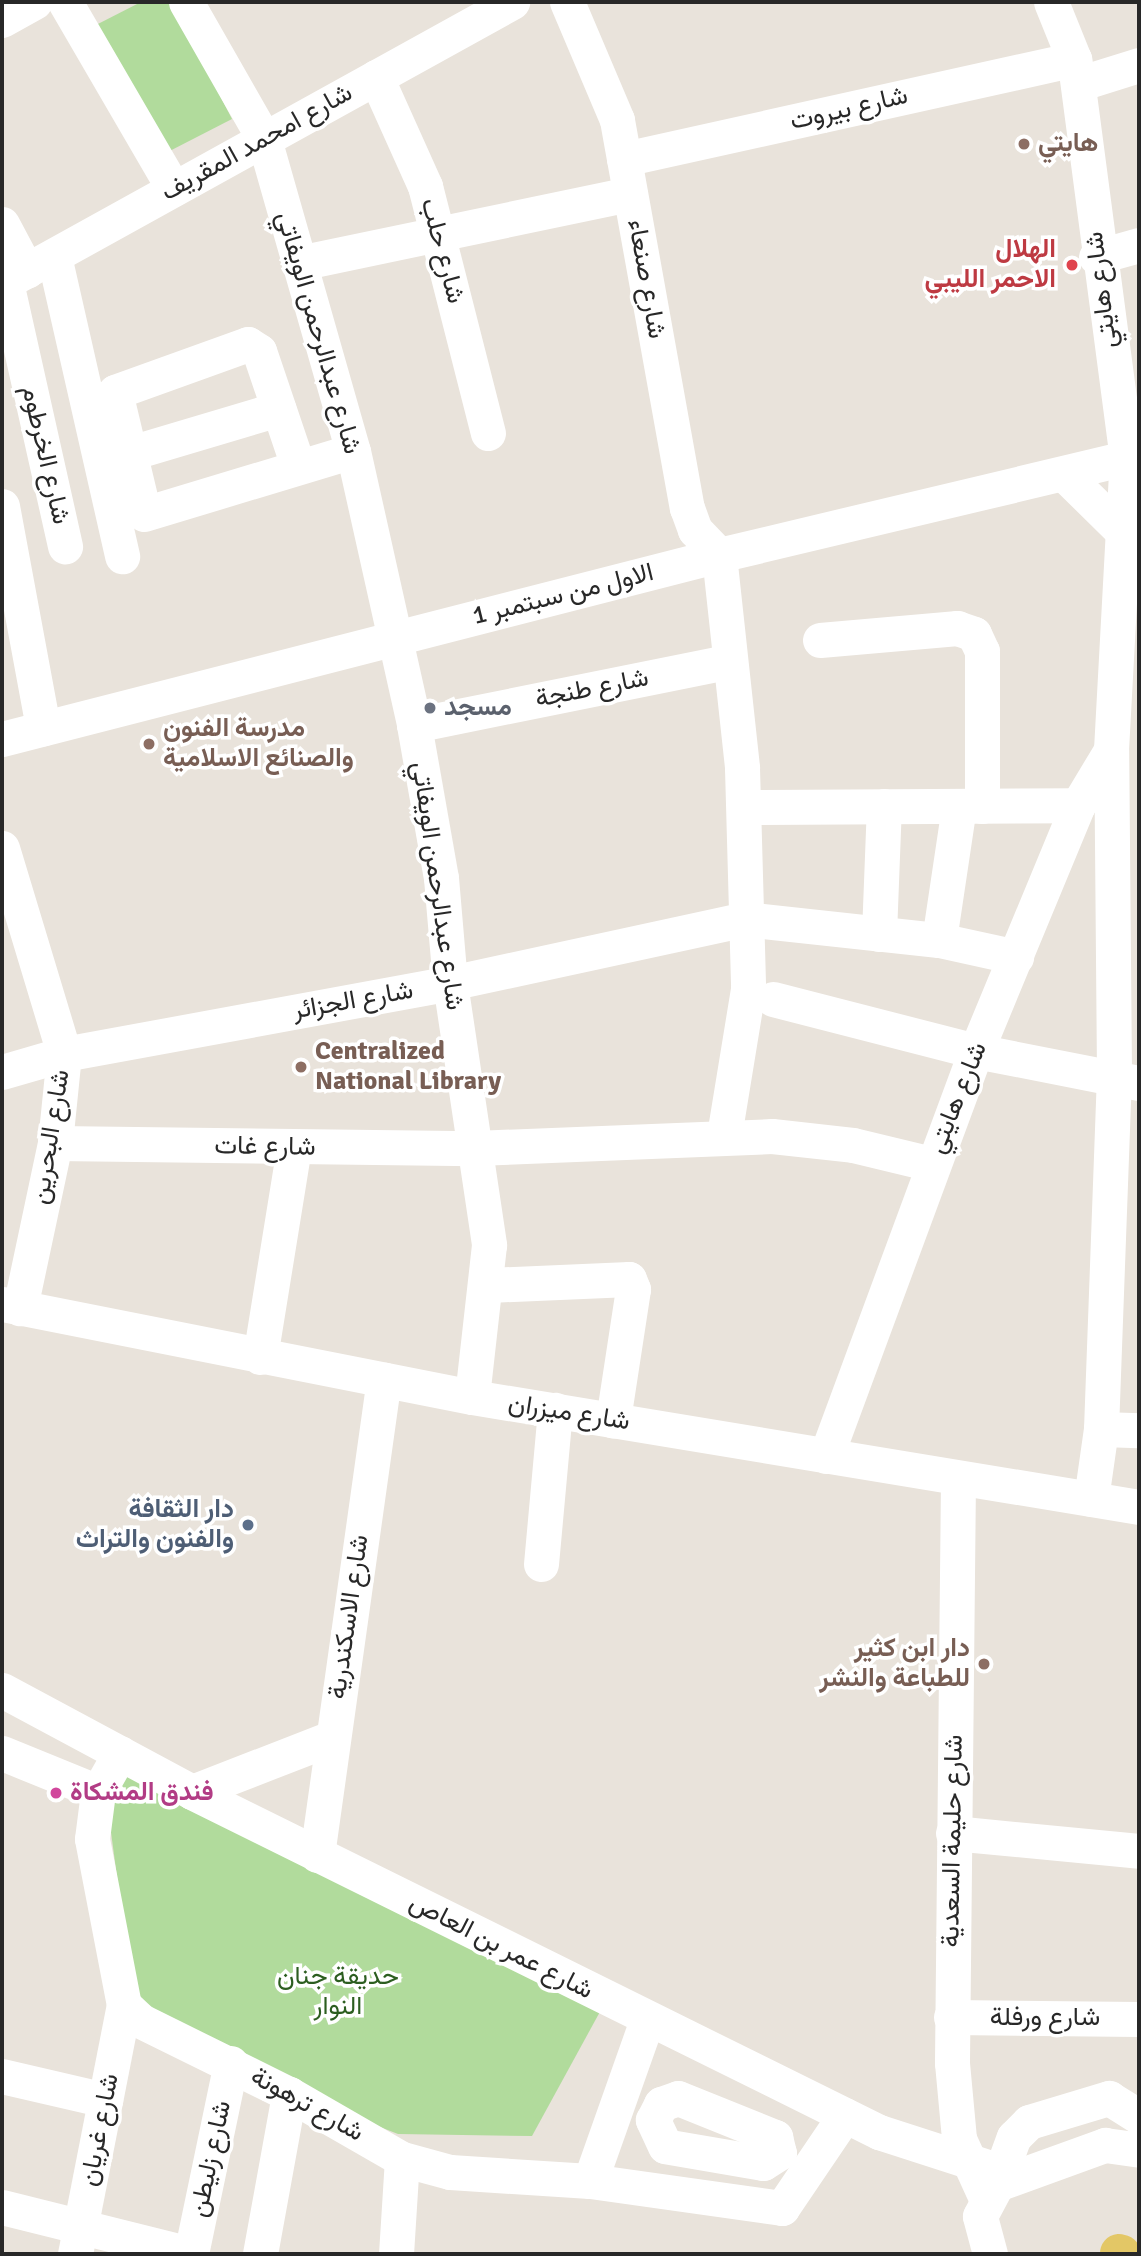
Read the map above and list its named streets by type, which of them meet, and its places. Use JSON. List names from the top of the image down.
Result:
{
  "streets": {
    "street": [
      "شارع بيروت",
      "شارع امحمد المقريف",
      "شارع حلب",
      "شارع صنعاء",
      "شارع هايتي",
      "شارع عبدالرحمن الويفاتي",
      "شارع الخرطوم",
      "الاول من سبتمبر 1",
      "شارع طنجة",
      "شارع الجزائر",
      "شارع البحرين",
      "شارع غات",
      "شارع ميزران",
      "شارع الاسكندرية",
      "شارع حليمة السعدية",
      "شارع عمر بن العاص",
      "شارع ورفلة",
      "شارع ترهونة",
      "شارع غريان",
      "شارع زليطن"
    ]
  },
  "crossings": [
    ["شارع بيروت", "شارع صنعاء"],
    ["شارع بيروت", "شارع هايتي"],
    ["شارع امحمد المقريف", "شارع حلب"],
    ["شارع امحمد المقريف", "شارع عبدالرحمن الويفاتي"],
    ["شارع امحمد المقريف", "شارع الخرطوم"],
    ["شارع صنعاء", "الاول من سبتمبر 1"],
    ["شارع هايتي", "الاول من سبتمبر 1"],
    ["شارع هايتي", "شارع الجزائر"],
    ["شارع هايتي", "شارع غات"],
    ["شارع هايتي", "شارع ميزران"],
    ["شارع عبدالرحمن الويفاتي", "الاول من سبتمبر 1"],
    ["شارع عبدالرحمن الويفاتي", "شارع طنجة"],
    ["شارع عبدالرحمن الويفاتي", "شارع الجزائر"],
    ["شارع عبدالرحمن الويفاتي", "شارع غات"],
    ["شارع عبدالرحمن الويفاتي", "شارع ميزران"],
    ["شارع الجزائر", "شارع البحرين"],
    ["شارع البحرين", "شارع غات"],
    ["شارع البحرين", "شارع ميزران"],
    ["شارع ميزران", "شارع الاسكندرية"],
    ["شارع ميزران", "شارع حليمة السعدية"],
    ["شارع الاسكندرية", "شارع عمر بن العاص"],
    ["شارع حليمة السعدية", "شارع عمر بن العاص"],
    ["شارع حليمة السعدية", "شارع ورفلة"],
    ["شارع ترهونة", "شارع غريان"],
    ["شارع ترهونة", "شارع زليطن"]
  ],
  "parks": ["حديقة جنان النوار"],
  "places": [
    "هايتي",
    "الهلال الاحمر الليبي",
    "مسجد",
    "مدرسة الفنون والصنائع الاسلامية",
    "Centralized National Library",
    "دار الثقافة والفنون والتراث",
    "دار ابن كثير للطباعة والنشر",
    "فندق المشكاة"
  ]
}
